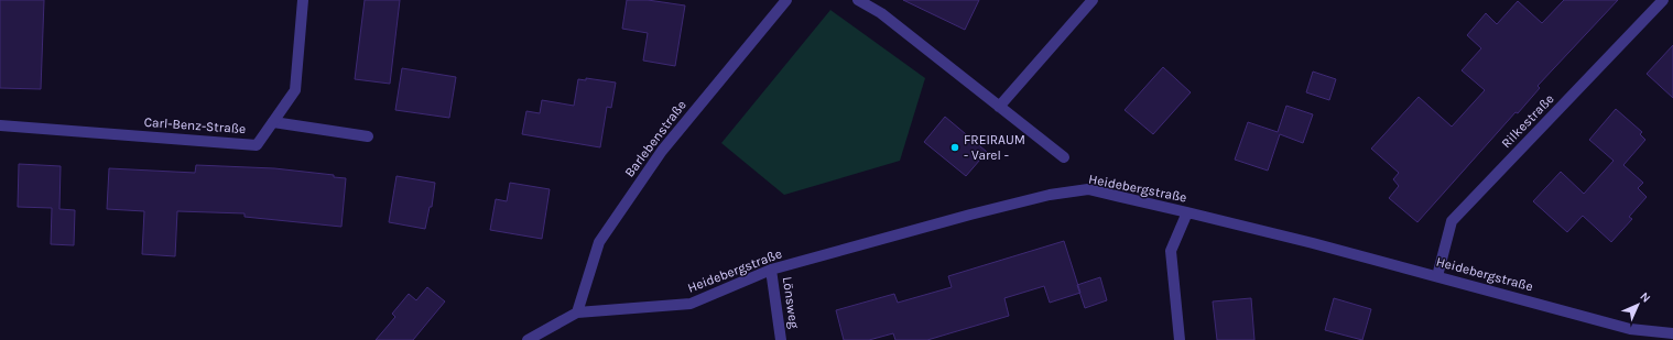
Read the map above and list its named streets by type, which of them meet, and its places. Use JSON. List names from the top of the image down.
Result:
{
  "streets": {
    "street": [
      "Rilkestraße",
      "Carl-Benz-Straße",
      "Barlebenstraße",
      "Heidebergstraße",
      "Lönsweg"
    ]
  },
  "crossings": [
    ["Rilkestraße", "Heidebergstraße"],
    ["Barlebenstraße", "Heidebergstraße"],
    ["Heidebergstraße", "Lönsweg"]
  ],
  "places": ["FREIRAUM - Varel -"],
  "north": "top right"
}
